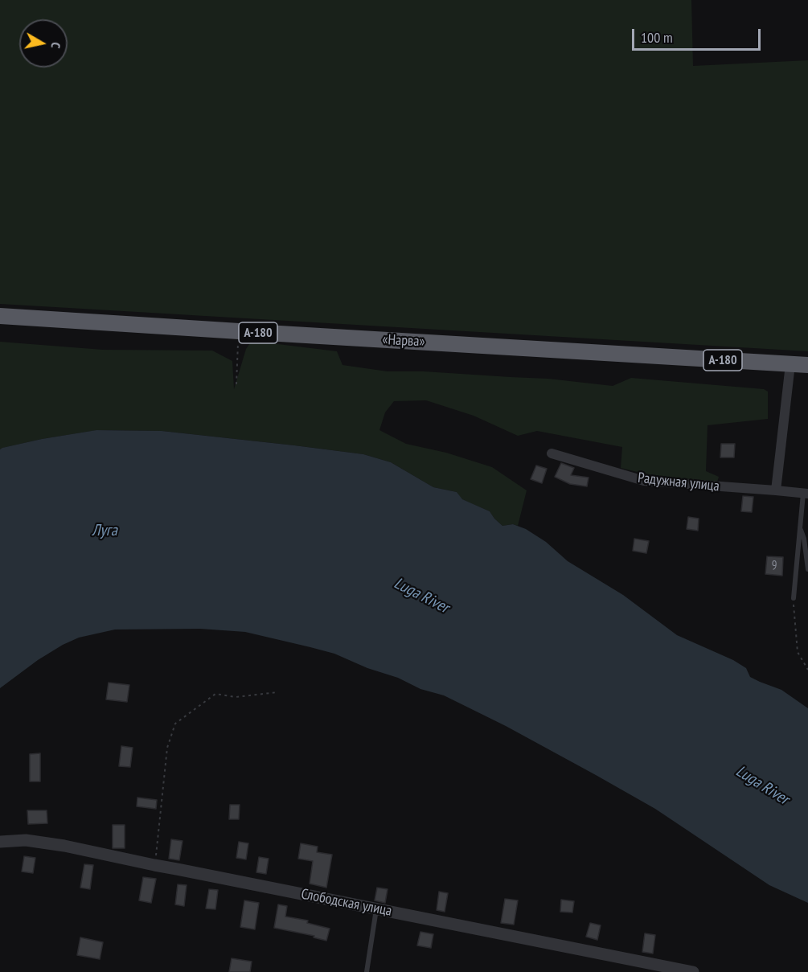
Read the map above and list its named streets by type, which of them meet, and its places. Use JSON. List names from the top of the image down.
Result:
{
  "streets": {
    "highway": ["А-180", "«Нарва»"],
    "street": ["Радужная улица", "Слободская улица"]
  },
  "water": ["Луга", "Luga River"],
  "house_numbers": ["9"],
  "scale_bar": "100 m",
  "north": "right"
}
